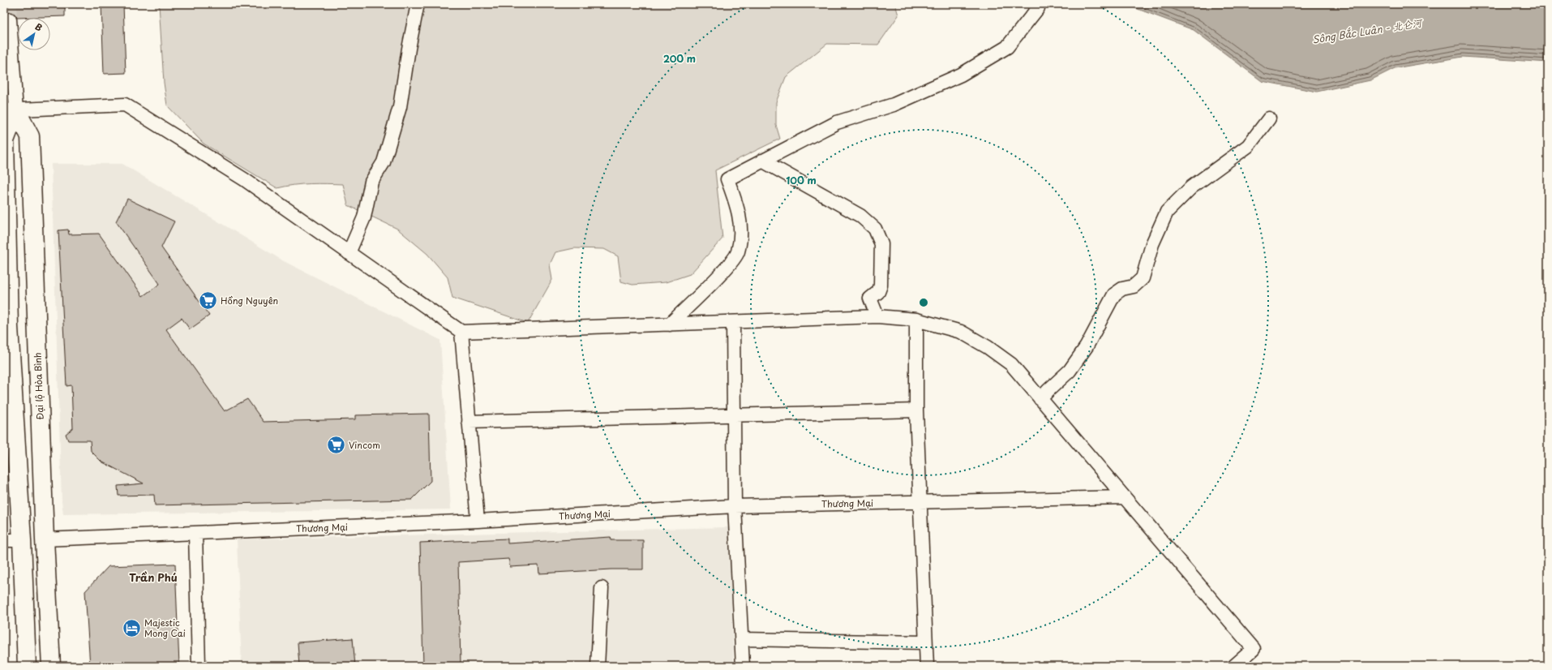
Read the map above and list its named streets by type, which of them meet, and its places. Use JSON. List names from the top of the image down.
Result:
{
  "streets": {
    "highway": ["Đại lộ Hòa Bình"],
    "street": ["Thương Mại"]
  },
  "crossings": [
    ["Đại lộ Hòa Bình", "Thương Mại"]
  ],
  "districts": ["Trần Phú"],
  "water": ["Sông Bắc Luân - 北仑河"],
  "places": {
    "supermarket": ["Hồng Nguyên", "Vincom"],
    "hotel": ["Majestic Mong Cai"]
  },
  "north": "top right",
  "rings": ["200 m", "100 m"]
}
